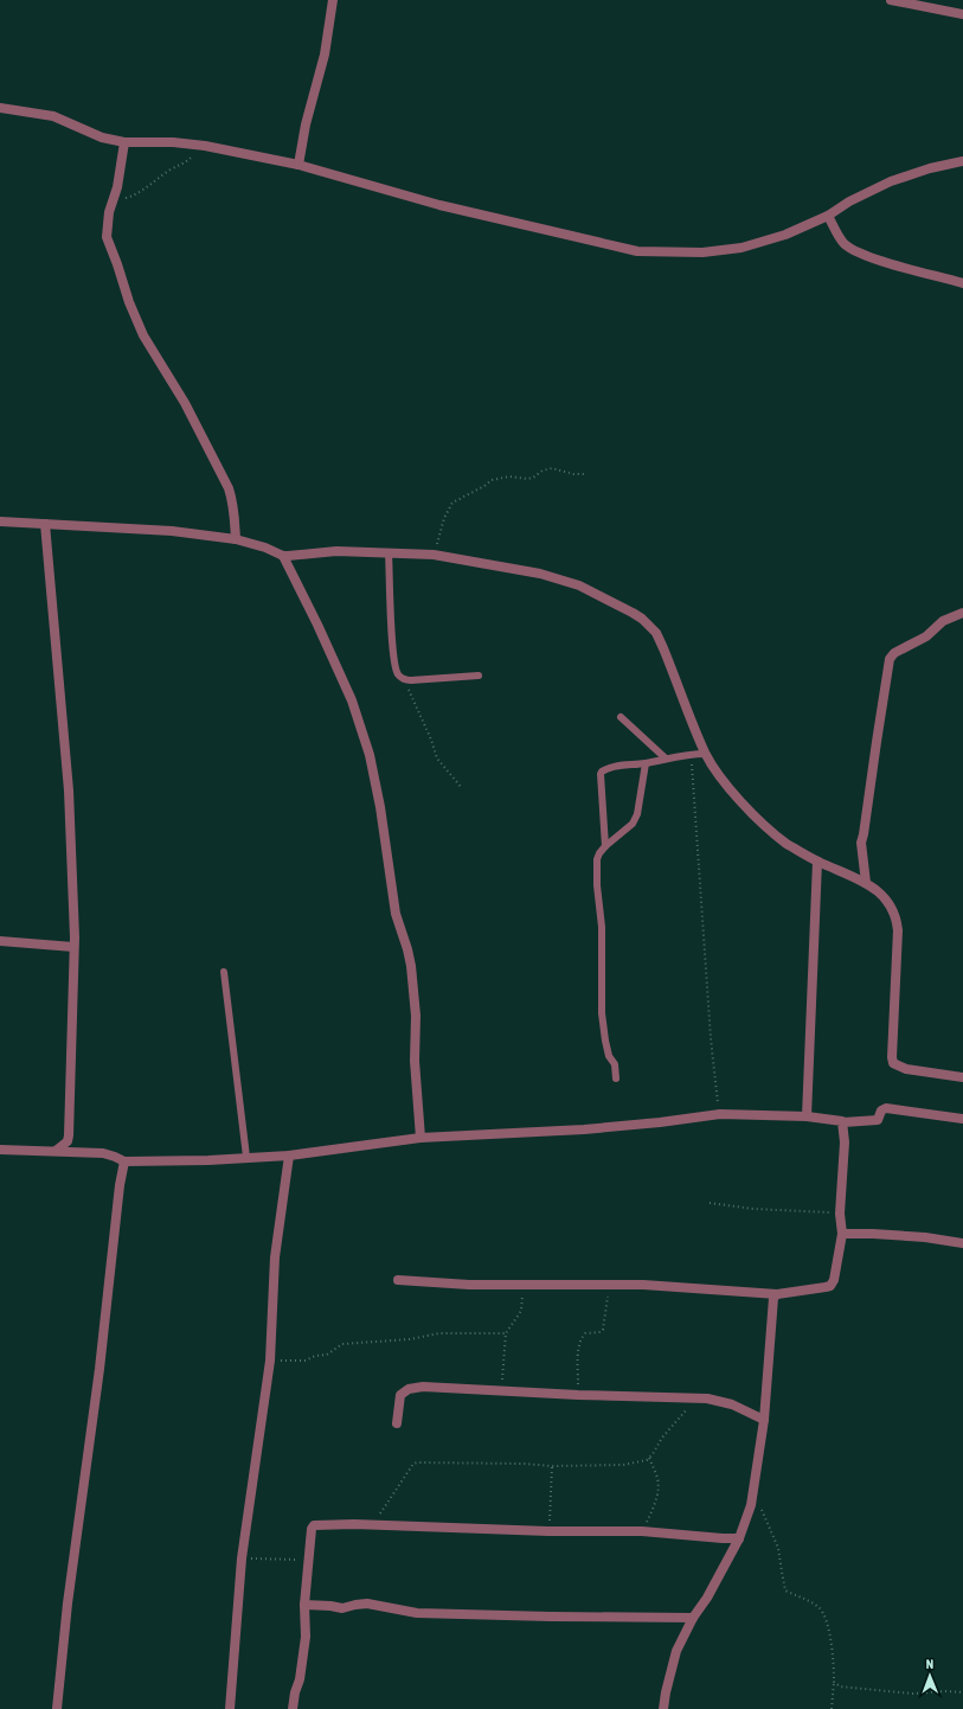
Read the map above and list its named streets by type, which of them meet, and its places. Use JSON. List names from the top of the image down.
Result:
{
  "north": "top"
}
